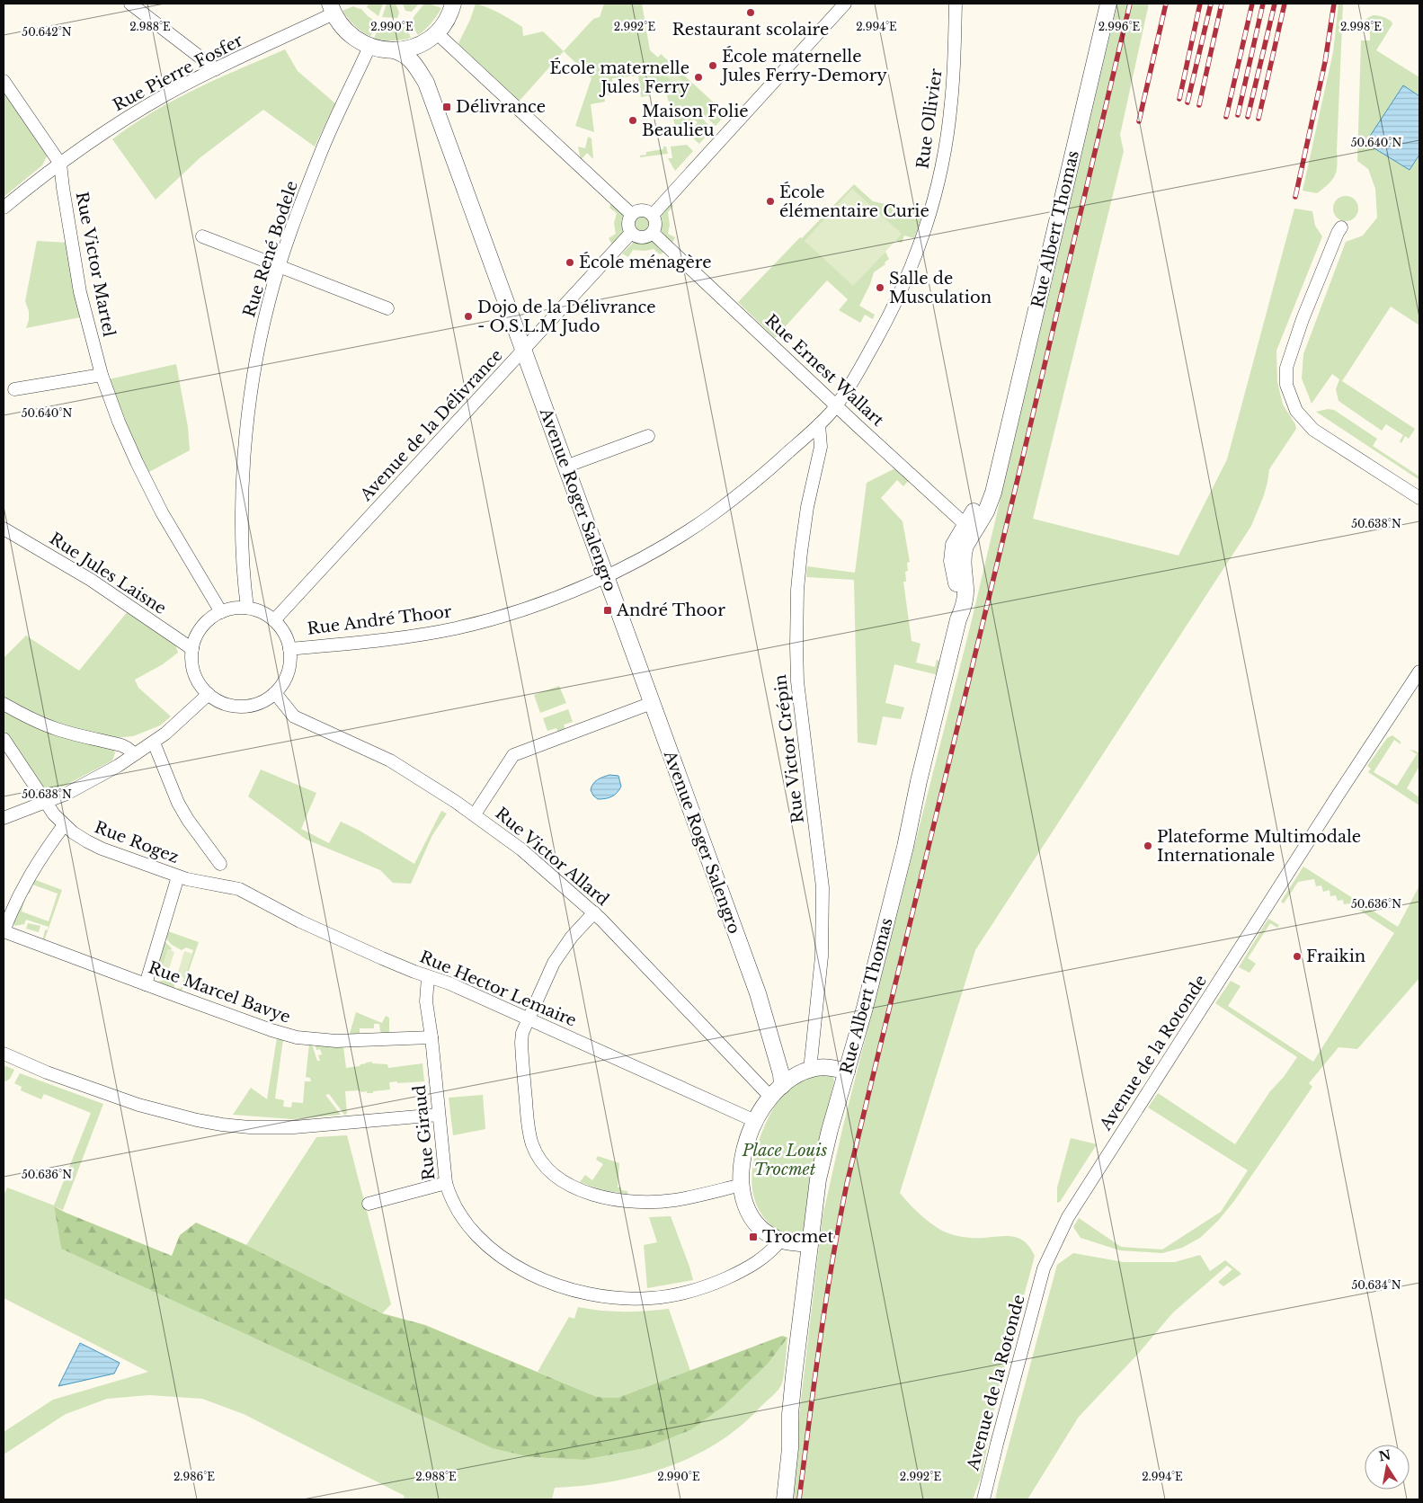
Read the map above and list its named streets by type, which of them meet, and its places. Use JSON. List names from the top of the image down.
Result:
{
  "streets": {
    "street": [
      "Rue Pierre Fosfer",
      "Rue Ollivier",
      "Rue Albert Thomas",
      "Rue René Bodele",
      "Rue Victor Martel",
      "Rue Ernest Wallart",
      "Avenue de la Délivrance",
      "Avenue Roger Salengro",
      "Rue Jules Laisne",
      "Rue André Thoor",
      "Rue Victor Crépin",
      "Rue Rogez",
      "Rue Victor Allard",
      "Rue Hector Lemaire",
      "Rue Marcel Bavye",
      "Avenue de la Rotonde",
      "Rue Giraud"
    ]
  },
  "crossings": [
    ["Rue Pierre Fosfer", "Rue Victor Martel"],
    ["Rue Ollivier", "Rue Ernest Wallart"],
    ["Rue Ollivier", "Rue André Thoor"],
    ["Rue Albert Thomas", "Rue Ernest Wallart"],
    ["Rue René Bodele", "Rue Victor Martel"],
    ["Rue René Bodele", "Avenue de la Délivrance"],
    ["Rue René Bodele", "Rue Jules Laisne"],
    ["Rue René Bodele", "Rue André Thoor"],
    ["Rue René Bodele", "Rue Victor Allard"],
    ["Rue Victor Martel", "Avenue de la Délivrance"],
    ["Rue Victor Martel", "Rue Jules Laisne"],
    ["Rue Victor Martel", "Rue André Thoor"],
    ["Rue Victor Martel", "Rue Victor Allard"],
    ["Rue Ernest Wallart", "Avenue de la Délivrance"],
    ["Rue Ernest Wallart", "Rue André Thoor"],
    ["Avenue de la Délivrance", "Avenue Roger Salengro"],
    ["Avenue de la Délivrance", "Rue Jules Laisne"],
    ["Avenue de la Délivrance", "Rue André Thoor"],
    ["Avenue de la Délivrance", "Rue Victor Allard"],
    ["Avenue Roger Salengro", "Rue André Thoor"],
    ["Avenue Roger Salengro", "Rue Victor Crépin"],
    ["Rue Jules Laisne", "Rue André Thoor"],
    ["Rue Jules Laisne", "Rue Victor Allard"],
    ["Rue André Thoor", "Rue Victor Crépin"],
    ["Rue André Thoor", "Rue Victor Allard"],
    ["Rue Rogez", "Rue Hector Lemaire"],
    ["Rue Hector Lemaire", "Rue Giraud"],
    ["Rue Marcel Bavye", "Rue Giraud"]
  ],
  "parks": ["Place Louis Trocmet"],
  "places": {
    "other": [
      "Restaurant scolaire",
      "École maternelle Jules Ferry-Demory",
      "École maternelle Jules Ferry",
      "Maison Folie Beaulieu",
      "École élémentaire Curie",
      "École ménagère",
      "Salle de Musculation",
      "Dojo de la Délivrance - O.S.L.M Judo",
      "Plateforme Multimodale Internationale",
      "Fraikin"
    ],
    "transit": ["Délivrance", "André Thoor", "Trocmet"]
  },
  "north": "top",
  "coordinates": [
    "2.998°E",
    "2.988°E",
    "2.990°E",
    "2.992°E",
    "2.994°E",
    "2.996°E",
    "50.642°N",
    "50.640°N",
    "50.638°N",
    "50.636°N",
    "50.634°N",
    "2.986°E"
  ]
}
